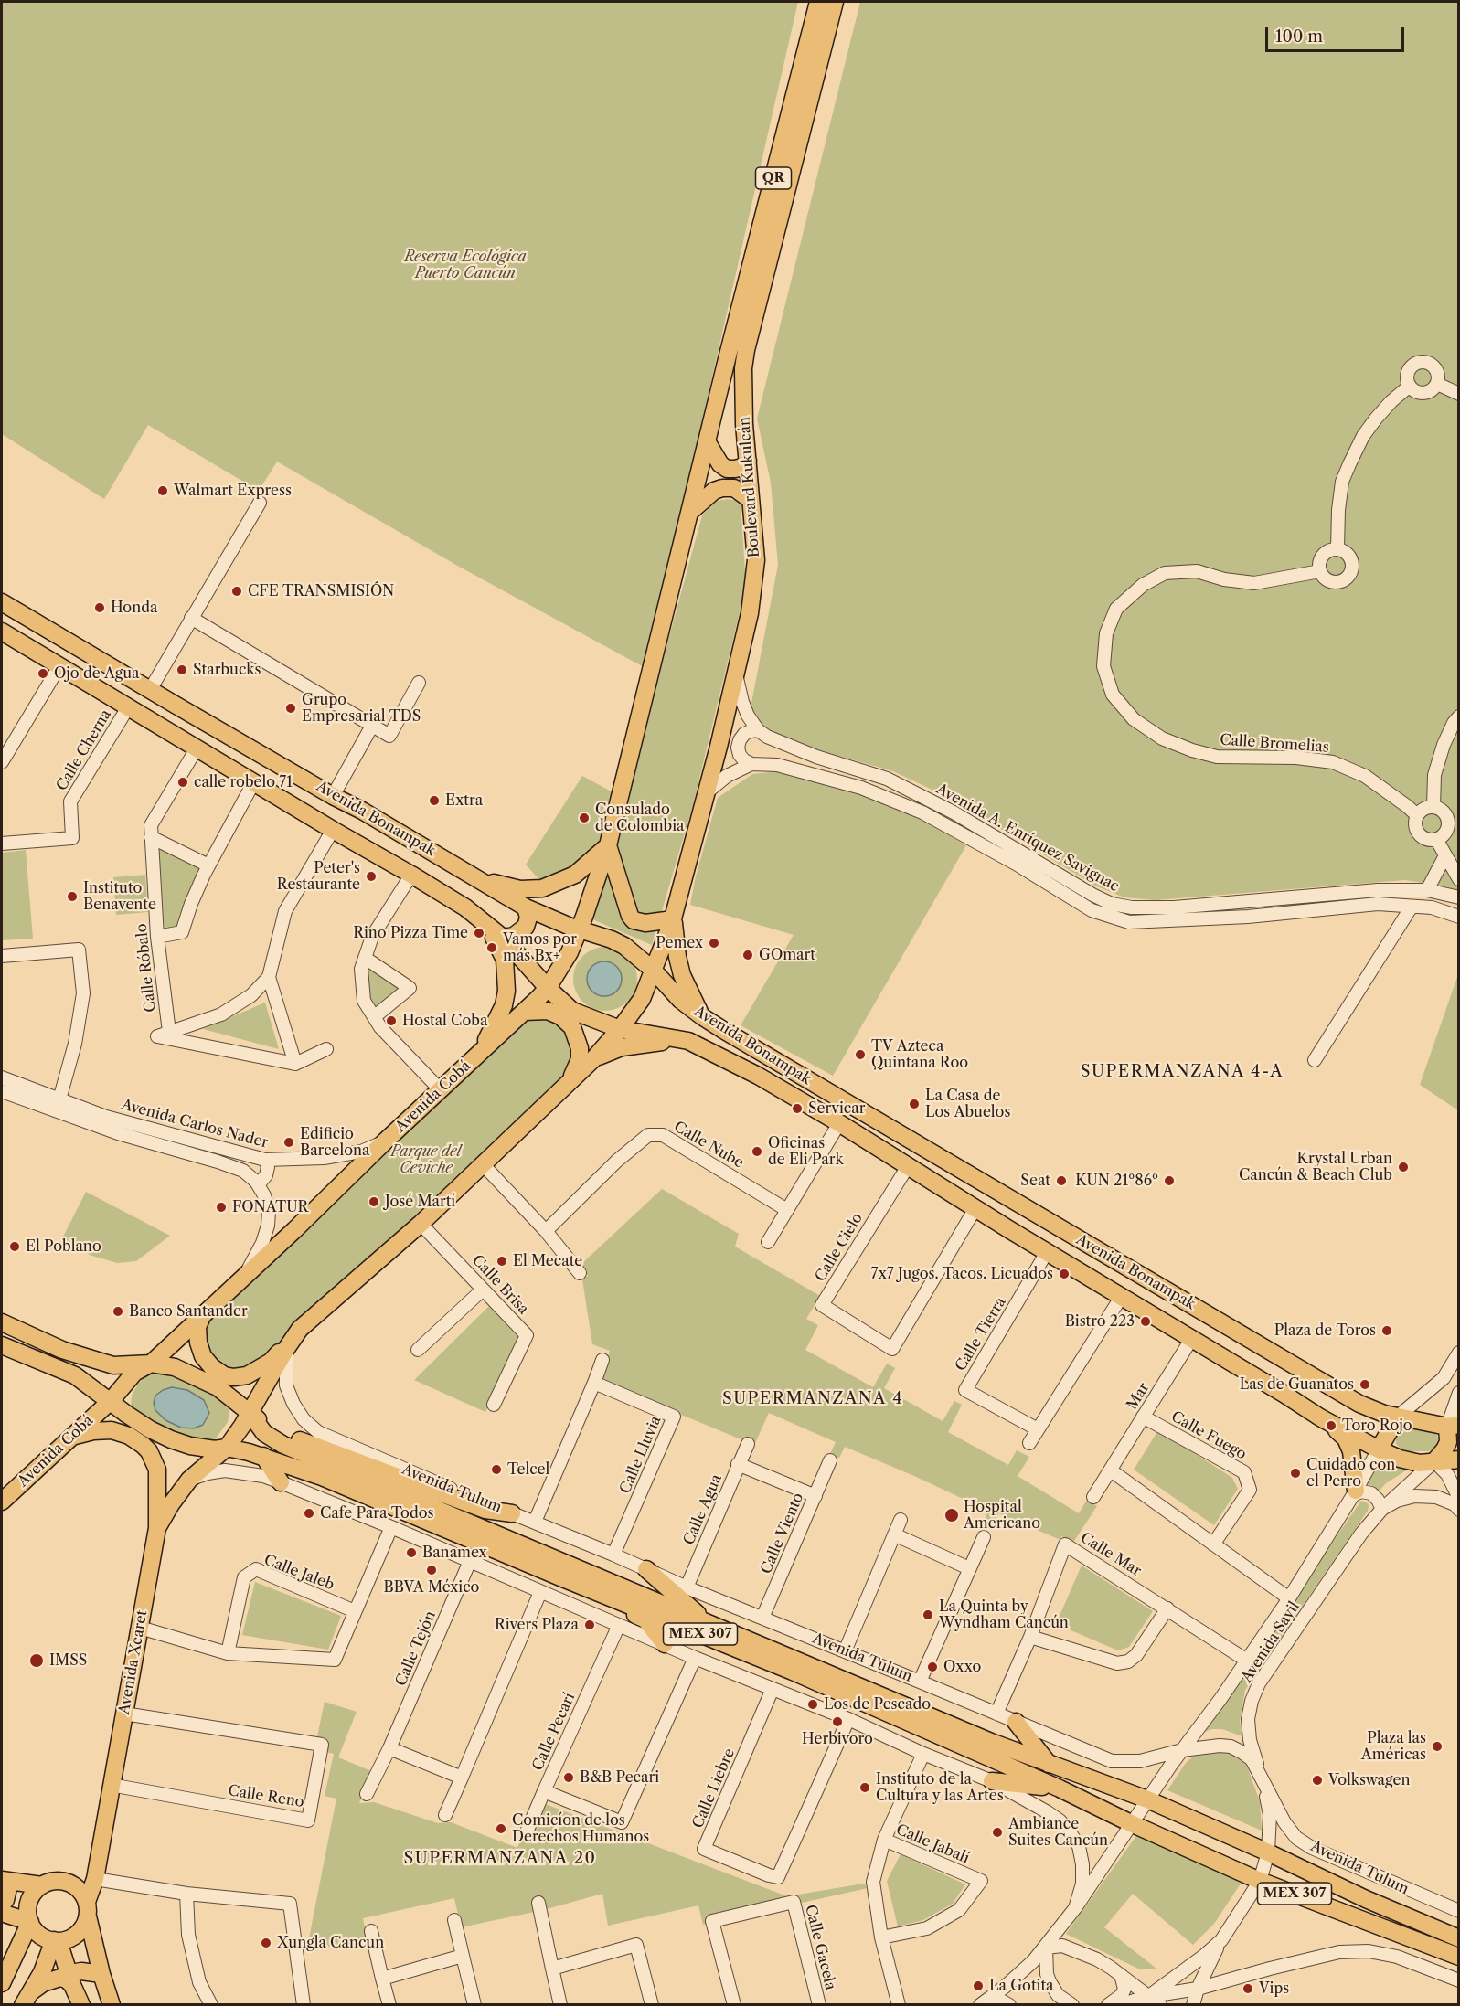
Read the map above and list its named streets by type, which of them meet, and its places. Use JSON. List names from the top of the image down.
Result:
{
  "streets": {
    "main road": [
      "QR",
      "Boulevard Kukulcán",
      "Avenida Bonampak",
      "Avenida Cobá",
      "Avenida Tulum",
      "MEX 307",
      "Avenida Xcaret"
    ],
    "street": [
      "Calle Bromelias",
      "Calle Cherna",
      "Avenida A. Enríquez Savignac",
      "Calle Róbalo",
      "Avenida Carlos Nader",
      "Calle Nube",
      "Calle Cielo",
      "Calle Brisa",
      "Calle Tierra",
      "Mar",
      "Calle Fuego",
      "Calle Lluvia",
      "Calle Agua",
      "Calle Viento",
      "Calle Mar",
      "Calle Jaleb",
      "Avenida Sayil",
      "Calle Tejón",
      "Calle Pecarí",
      "Calle Liebre",
      "Calle Reno",
      "Calle Jabalí",
      "Calle Gacela"
    ]
  },
  "crossings": [
    ["Boulevard Kukulcán", "Avenida Bonampak"],
    ["Boulevard Kukulcán", "Avenida A. Enríquez Savignac"],
    ["Boulevard Kukulcán", "Avenida Cobá"],
    ["Calle Cherna", "Avenida Bonampak"],
    ["Avenida Bonampak", "Calle Róbalo"],
    ["Avenida Bonampak", "Avenida Cobá"],
    ["Avenida Bonampak", "Calle Cielo"],
    ["Avenida Bonampak", "Calle Tierra"],
    ["Avenida Bonampak", "Mar"],
    ["Avenida Bonampak", "Avenida Sayil"],
    ["Avenida Cobá", "Avenida Carlos Nader"],
    ["Avenida Cobá", "Avenida Tulum"],
    ["Mar", "Calle Fuego"],
    ["Calle Lluvia", "Avenida Tulum"],
    ["Avenida Tulum", "Calle Agua"],
    ["Avenida Tulum", "Calle Viento"],
    ["Avenida Tulum", "Calle Mar"],
    ["Avenida Tulum", "Avenida Sayil"],
    ["Avenida Tulum", "Avenida Xcaret"],
    ["Calle Mar", "Avenida Sayil"],
    ["Avenida Xcaret", "Calle Reno"]
  ],
  "districts": ["SUPERMANZANA 4-A", "SUPERMANZANA 4", "SUPERMANZANA 20"],
  "parks": ["Reserva Ecológica Puerto Cancún", "Parque del Ceviche"],
  "places": [
    "Walmart Express",
    "CFE TRANSMISIÓN",
    "Honda",
    "Starbucks",
    "Ojo de Agua",
    "Grupo Empresarial TDS",
    "calle robelo 71",
    "Extra",
    "Consulado de Colombia",
    "Peter's Restaurante",
    "Instituto Benavente",
    "Rino Pizza Time",
    "Pemex",
    "Vamos por más Bx+",
    "GOmart",
    "Hostal Coba",
    "TV Azteca Quintana Roo",
    "La Casa de Los Abuelos",
    "Servicar",
    "Edificio Barcelona",
    "Oficinas de Eli Park",
    "Krystal Urban Cancún & Beach Club",
    "Seat",
    "KUN 21º86º",
    "José Martí",
    "FONATUR",
    "El Poblano",
    "El Mecate",
    "7x7 Jugos. Tacos. Licuados",
    "Banco Santander",
    "Bistro 223",
    "Plaza de Toros",
    "Las de Guanatos",
    "Toro Rojo",
    "Telcel",
    "Cuidado con el Perro",
    "Cafe Para Todos",
    "Hospital Americano",
    "Banamex",
    "BBVA México",
    "La Quinta by Wyndham Cancún",
    "Rivers Plaza",
    "IMSS",
    "Oxxo",
    "Los de Pescado",
    "Herbivoro",
    "Plaza las Américas",
    "B&B Pecari",
    "Volkswagen",
    "Instituto de la Cultura y las Artes",
    "Comicíon de los Derechos Humanos",
    "Ambiance Suites Cancún",
    "Xungla Cancun",
    "La Gotita",
    "Vips"
  ],
  "scale_bar": "100 m"
}
